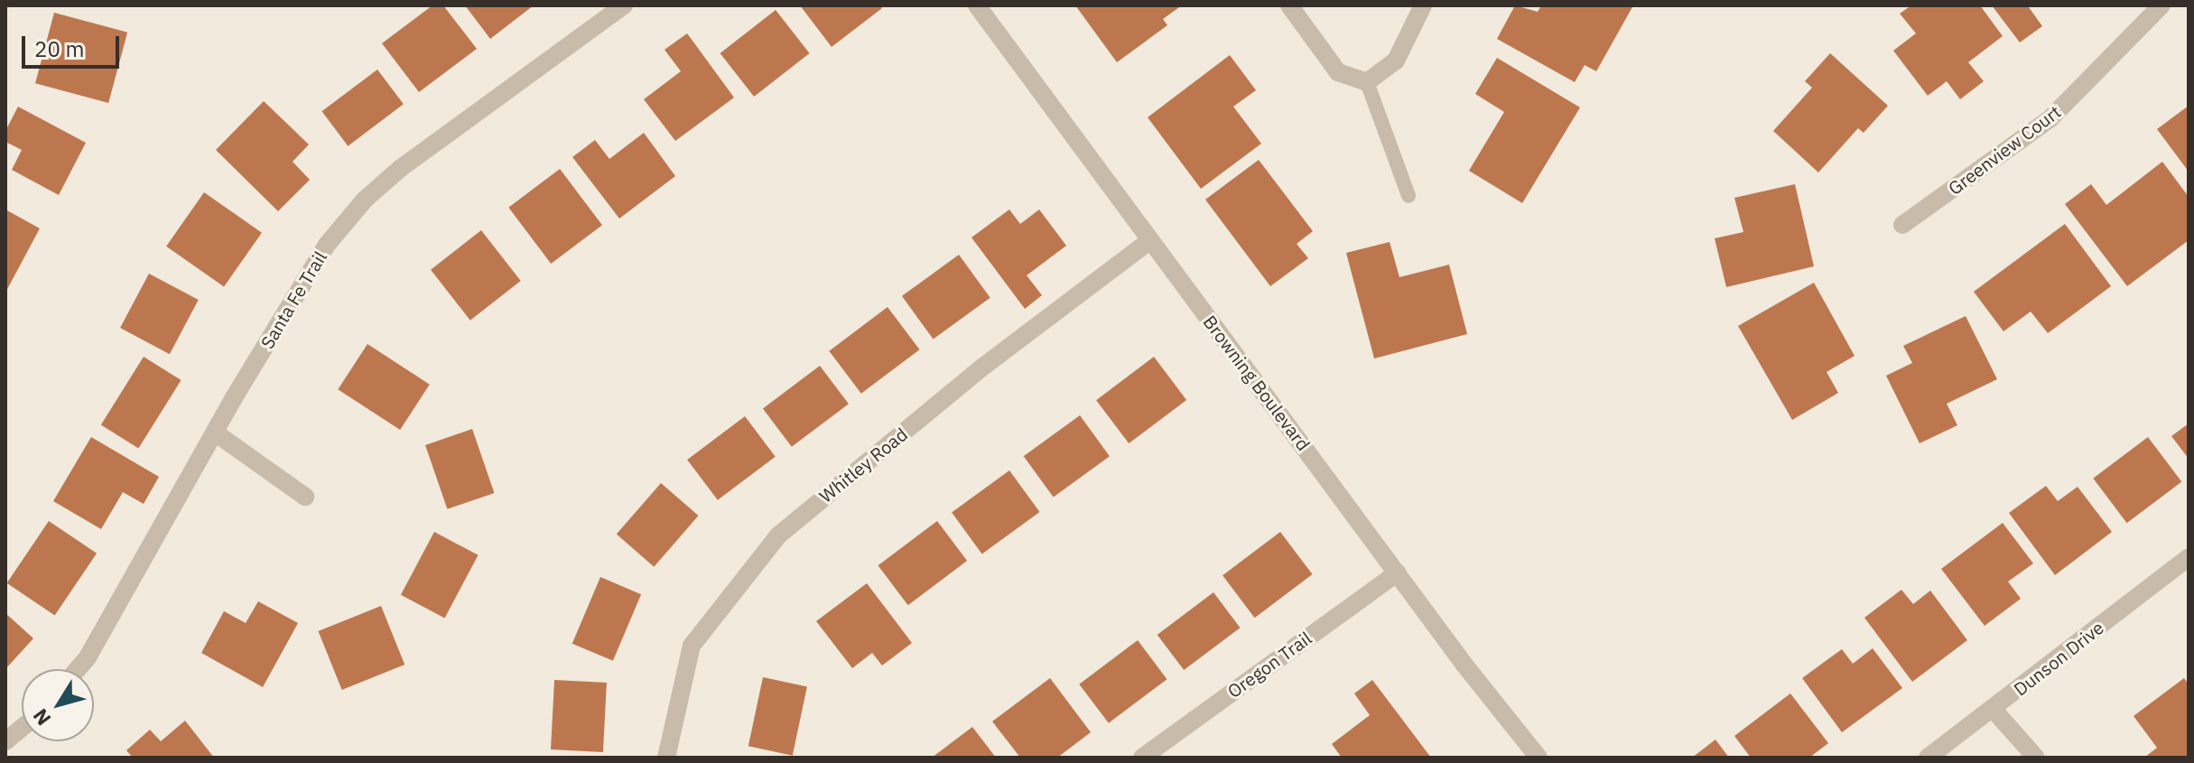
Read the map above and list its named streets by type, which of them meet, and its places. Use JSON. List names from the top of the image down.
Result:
{
  "streets": {
    "street": [
      "Greenview Court",
      "Santa Fe Trail",
      "Browning Boulevard",
      "Whitley Road",
      "Dunson Drive",
      "Oregon Trail"
    ]
  },
  "crossings": [
    ["Browning Boulevard", "Whitley Road"],
    ["Browning Boulevard", "Oregon Trail"]
  ],
  "scale_bar": "20 m",
  "north": "bottom left"
}
